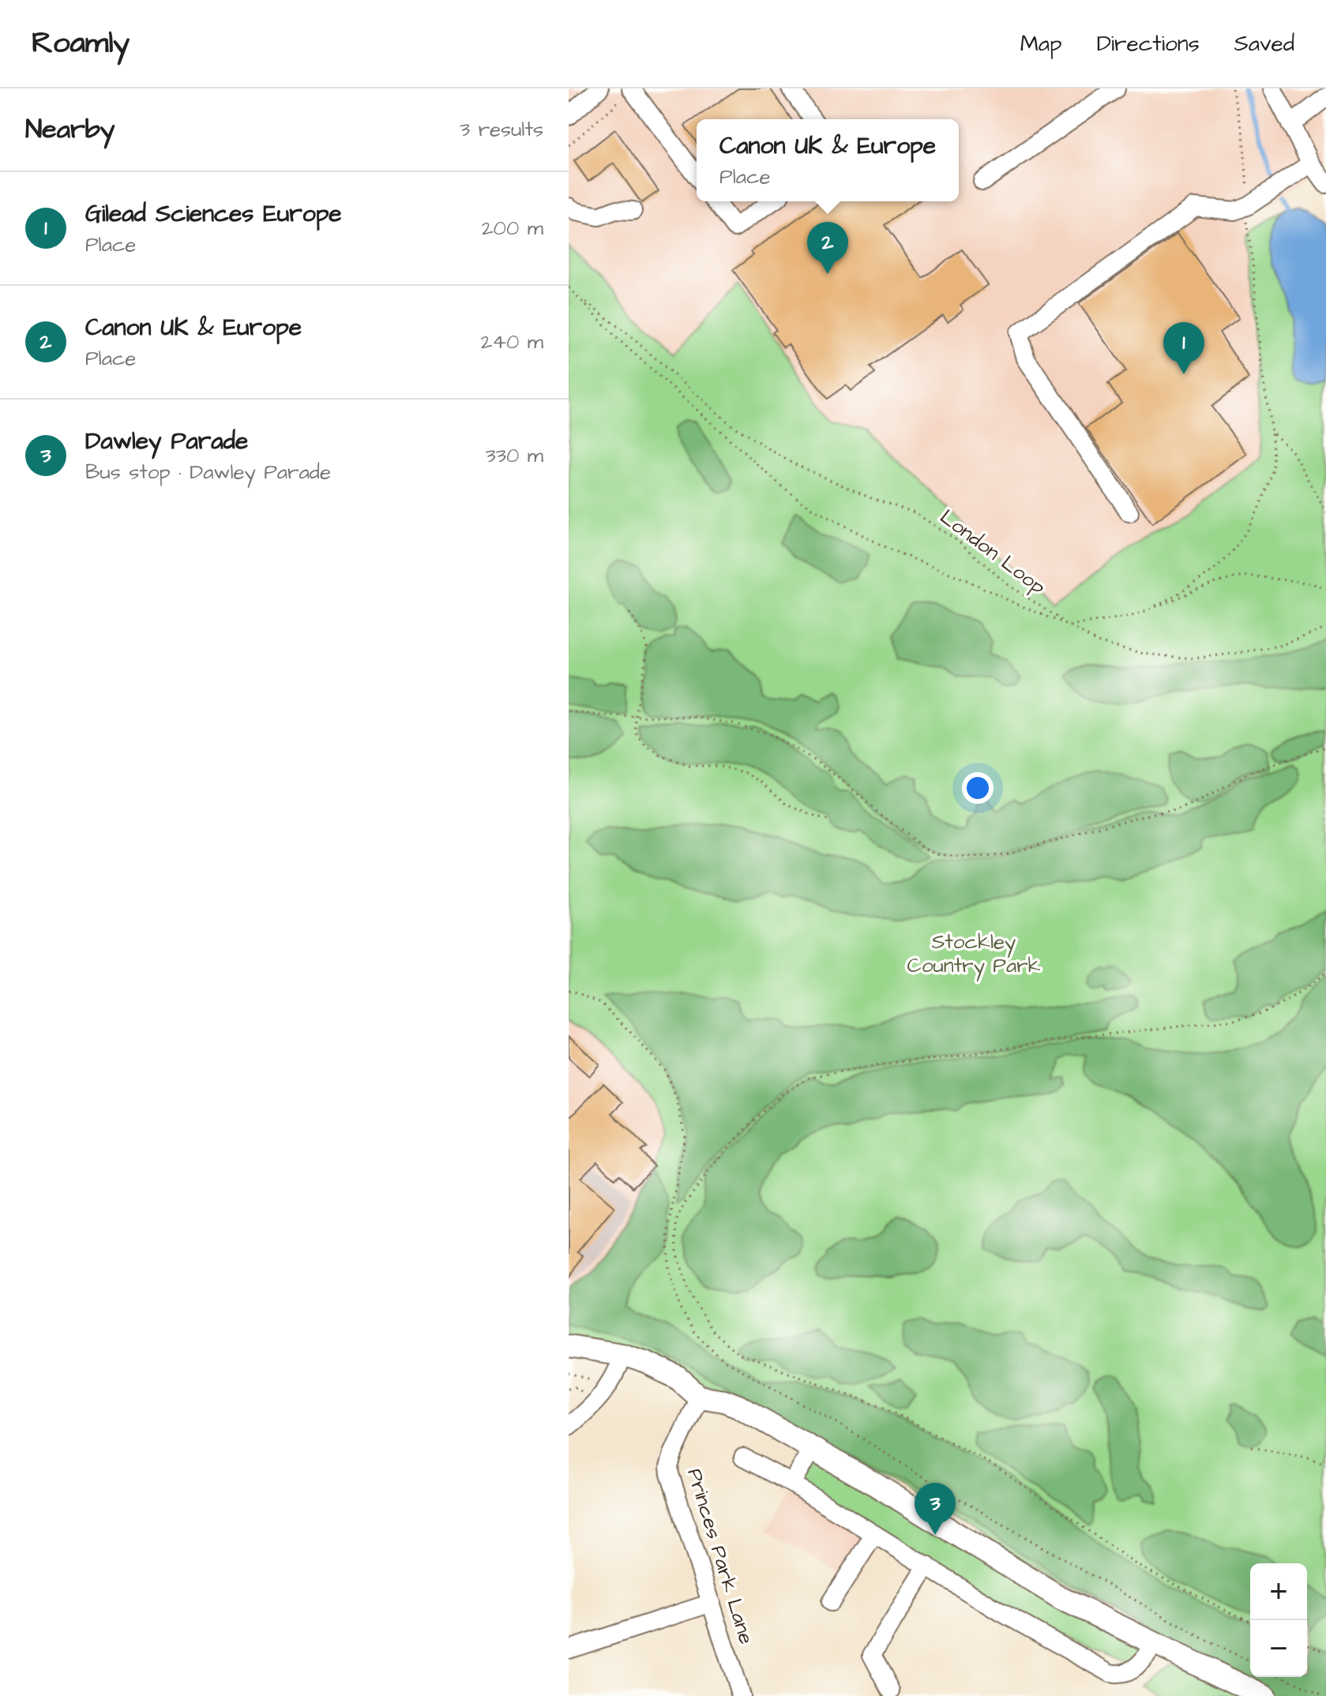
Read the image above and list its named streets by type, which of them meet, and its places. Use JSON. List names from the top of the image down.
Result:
{
  "streets": {
    "street": ["Princes Park Lane"],
    "path": ["London Loop"]
  },
  "parks": ["Stockley Country Park"],
  "page": {
    "header": "Roamly",
    "nav": ["Map", "Directions", "Saved"],
    "heading": ["Nearby", "3 results"],
    "popup": ["Canon UK & Europe", "Place"],
    "list": [
      {
        "mark": "1",
        "name": "Gilead Sciences Europe",
        "note": "Place",
        "value": "200 m"
      },
      {
        "mark": "2",
        "name": "Canon UK & Europe",
        "note": "Place",
        "value": "240 m"
      },
      {
        "mark": "3",
        "name": "Dawley Parade",
        "note": "Bus stop · Dawley Parade",
        "value": "330 m"
      }
    ],
    "pins": ["2", "1", "3"],
    "map_buttons": ["+", "−"]
  }
}
